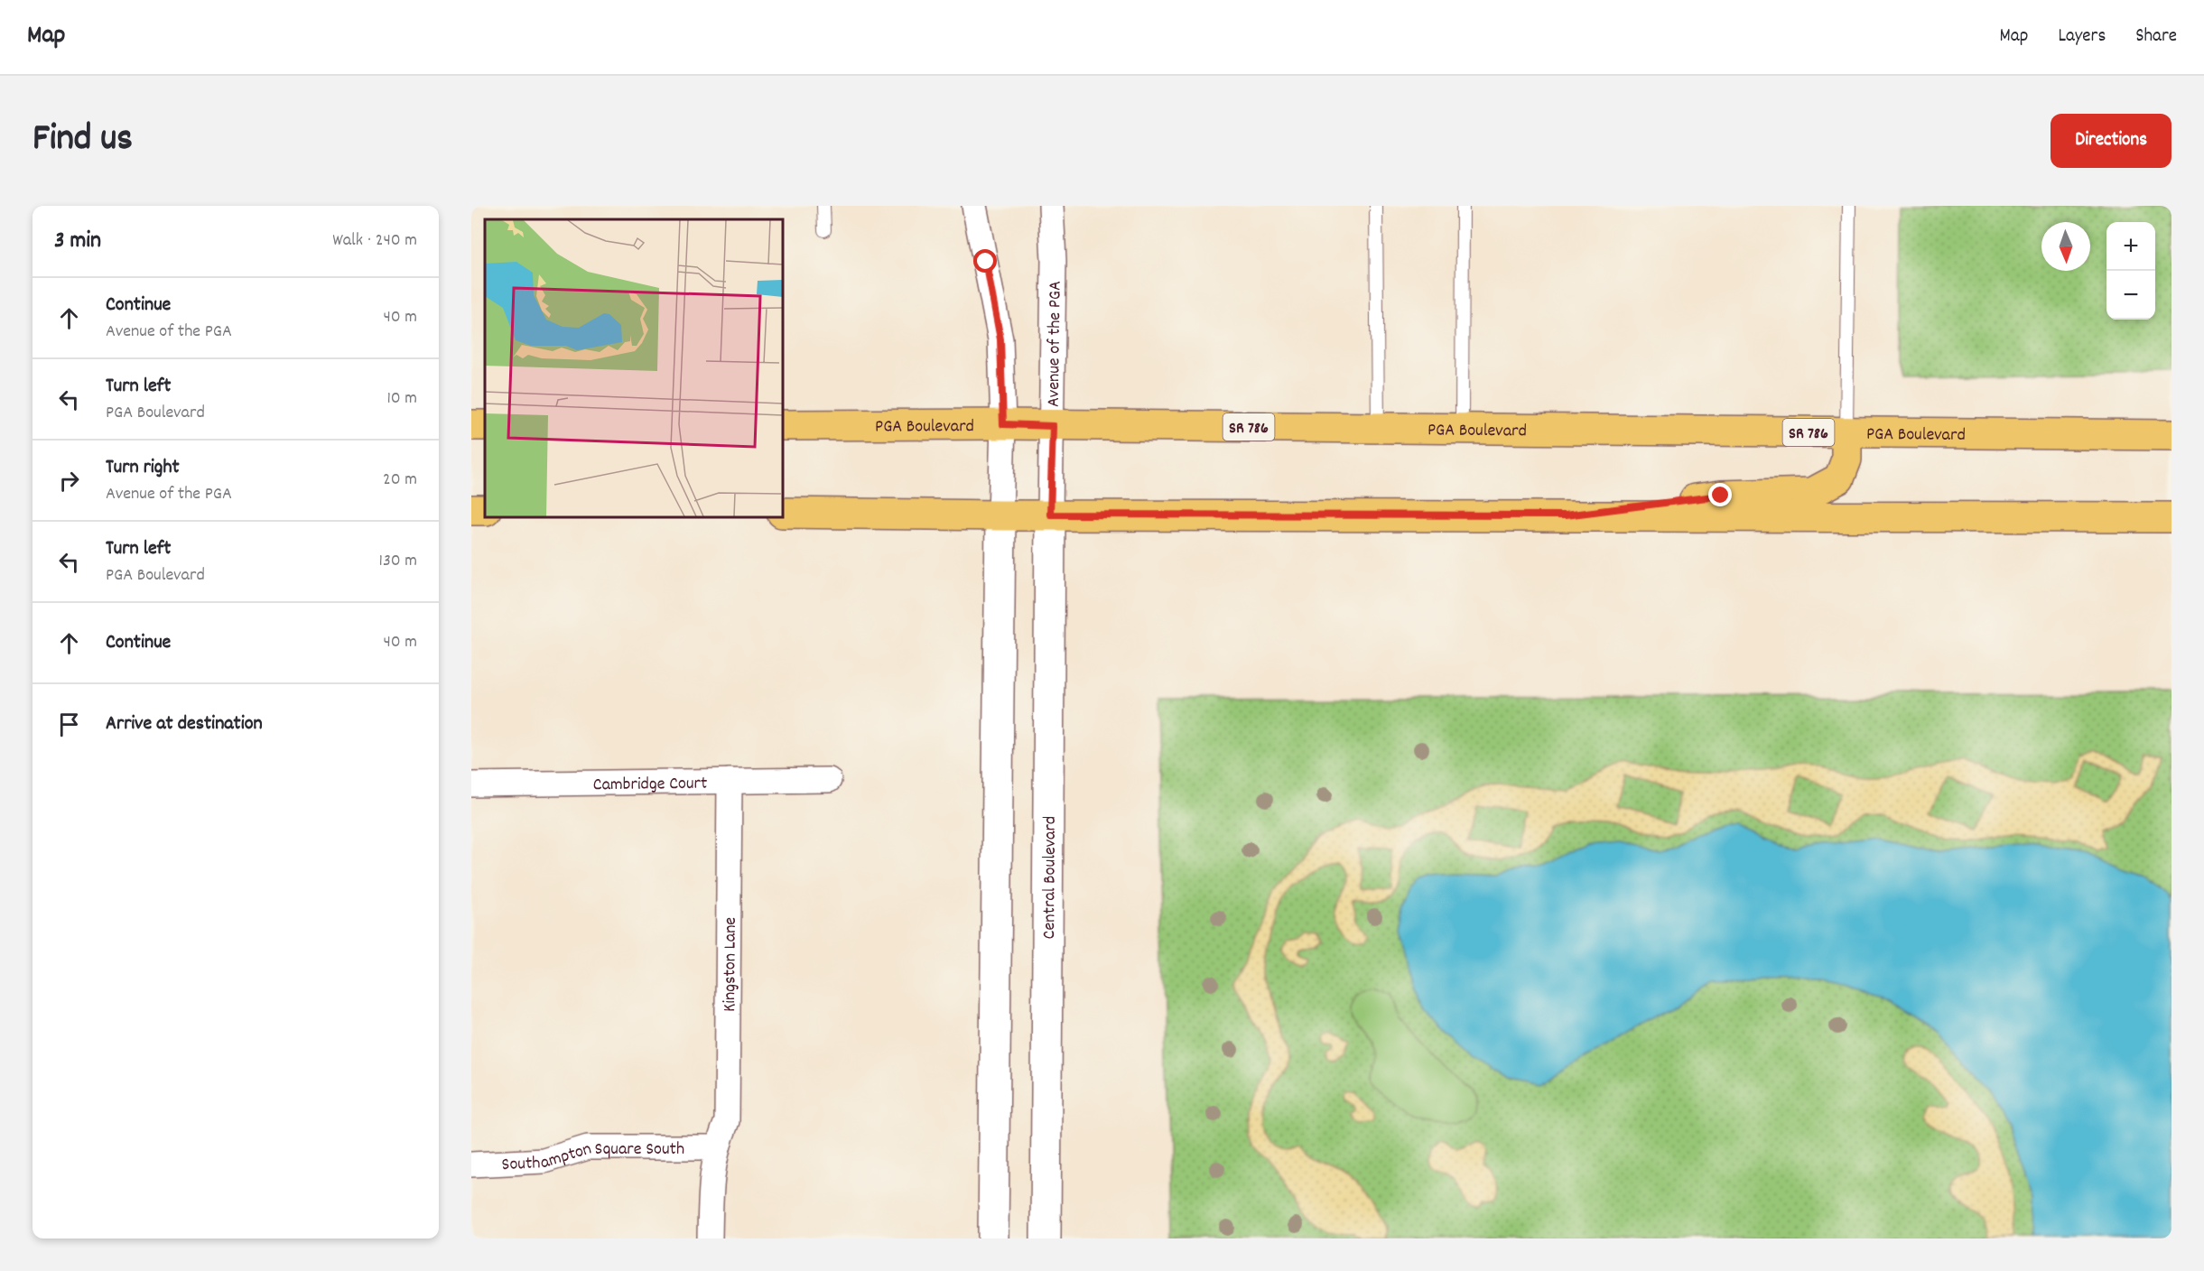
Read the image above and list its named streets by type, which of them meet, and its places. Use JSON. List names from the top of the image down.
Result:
{
  "streets": {
    "main road": ["PGA Boulevard", "SR 786"],
    "street": [
      "Avenue of the PGA",
      "Cambridge Court",
      "Central Boulevard",
      "Kingston Lane",
      "Southampton Square South"
    ]
  },
  "crossings": [
    ["Avenue of the PGA", "PGA Boulevard"],
    ["Avenue of the PGA", "Central Boulevard"],
    ["Cambridge Court", "Kingston Lane"],
    ["Kingston Lane", "Southampton Square South"]
  ],
  "north": "bottom",
  "page": {
    "header": "Map",
    "nav": ["Map", "Layers", "Share"],
    "title": "Find us",
    "buttons": "Directions",
    "heading": ["3 min", "Walk · 240 m"],
    "map_buttons": ["+", "−"],
    "list": [
      ["Continue", "Avenue of the PGA", "40 m"],
      ["Turn left", "PGA Boulevard", "10 m"],
      ["Turn right", "Avenue of the PGA", "20 m"],
      ["Turn left", "PGA Boulevard", "130 m"],
      ["Continue", "40 m"],
      "Arrive at destination"
    ]
  }
}
